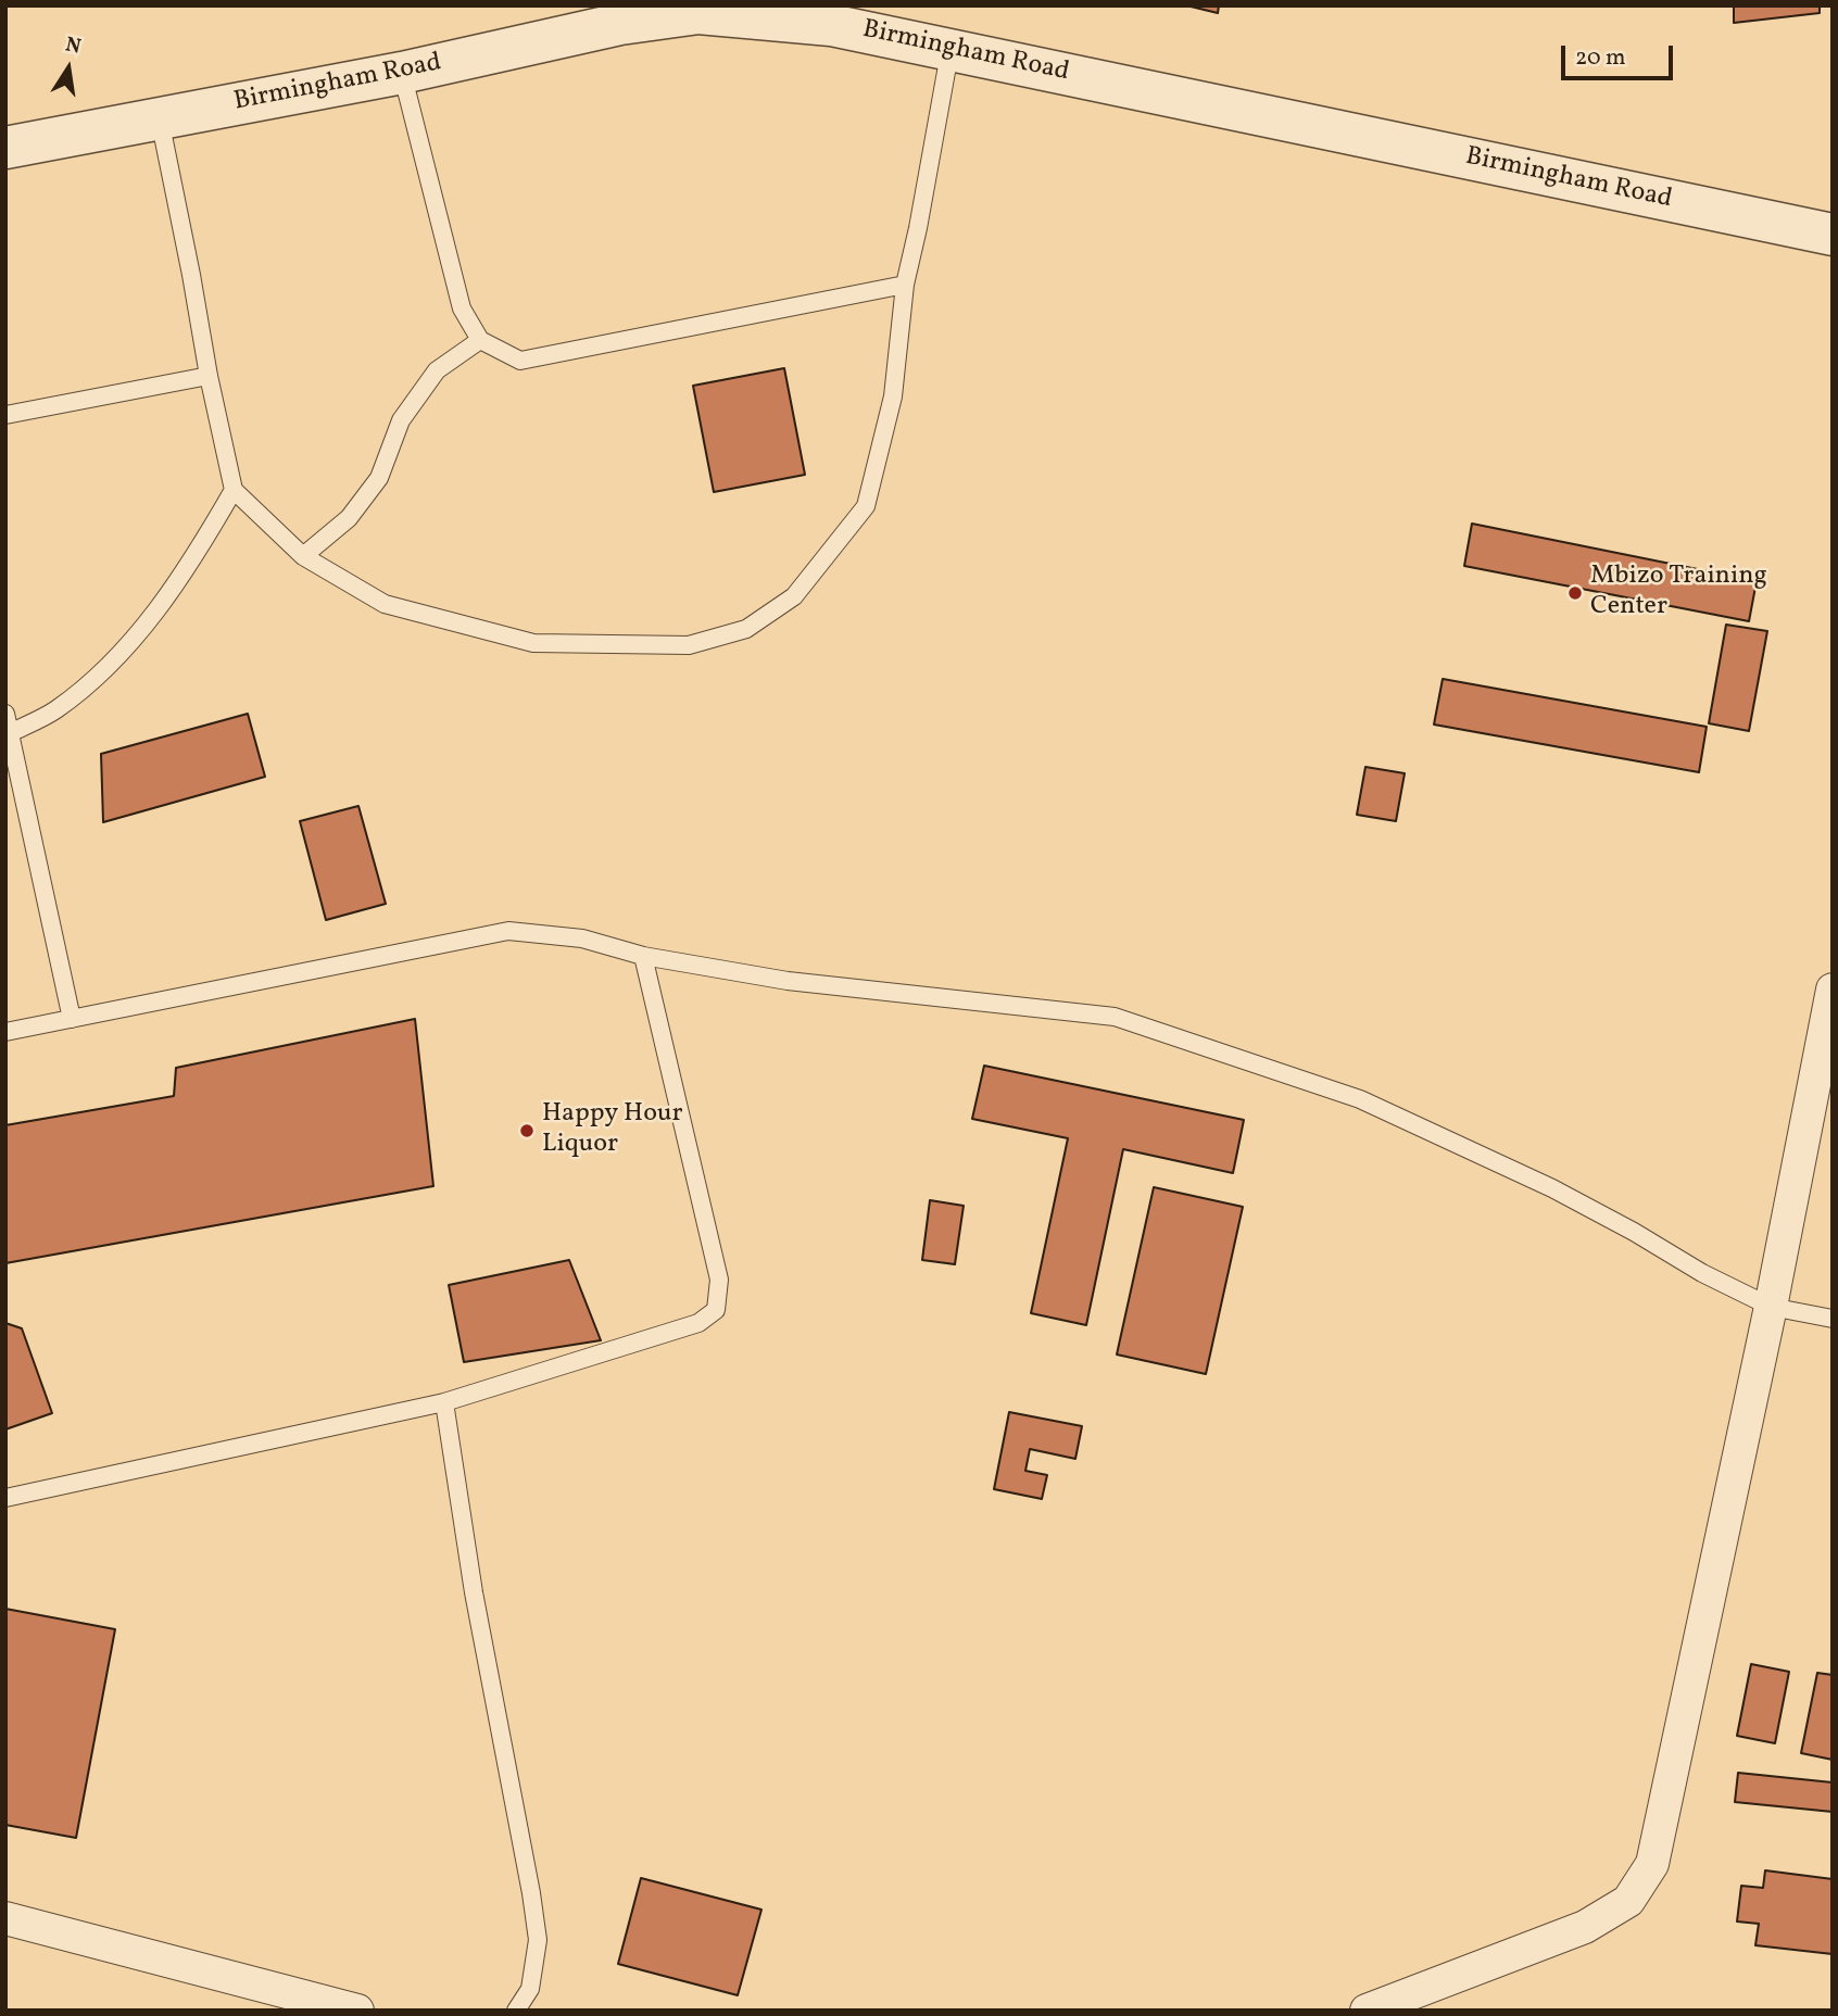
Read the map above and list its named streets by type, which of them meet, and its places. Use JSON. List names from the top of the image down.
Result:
{
  "streets": {
    "street": ["Birmingham Road"]
  },
  "places": ["Mbizo Training Center", "Happy Hour Liquor"],
  "scale_bar": "20 m",
  "north": "top"
}
